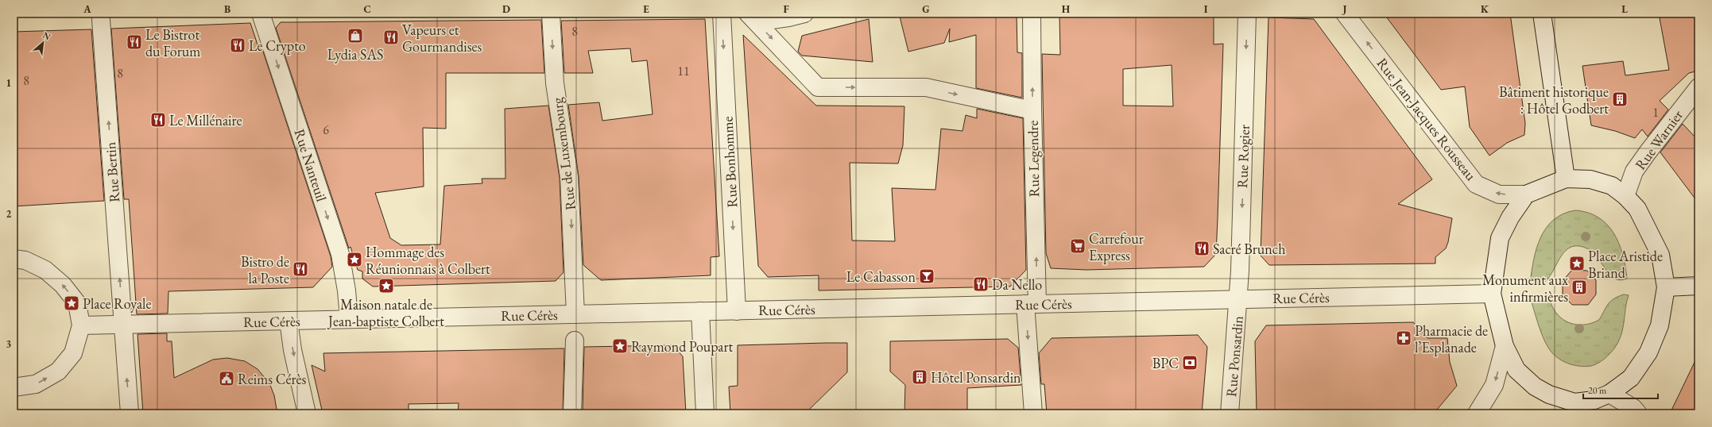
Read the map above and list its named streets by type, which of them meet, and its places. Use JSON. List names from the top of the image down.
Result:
{
  "streets": {
    "street": [
      "Rue Jean-Jacques Rousseau",
      "Rue Warnier",
      "Rue de Luxembourg",
      "Rue Rogier",
      "Rue Legendre",
      "Rue Bonhomme",
      "Rue Nanteuil",
      "Rue Bertin",
      "Rue Cérès",
      "Rue Ponsardin"
    ]
  },
  "crossings": [
    ["Rue de Luxembourg", "Rue Cérès"],
    ["Rue Rogier", "Rue Cérès"],
    ["Rue Rogier", "Rue Ponsardin"],
    ["Rue Legendre", "Rue Cérès"],
    ["Rue Bonhomme", "Rue Cérès"],
    ["Rue Nanteuil", "Rue Cérès"],
    ["Rue Bertin", "Rue Cérès"],
    ["Rue Cérès", "Rue Ponsardin"]
  ],
  "one_way": [
    "Rue Jean-Jacques Rousseau",
    "Rue de Luxembourg",
    "Rue Rogier",
    "Rue Bonhomme",
    "Rue Nanteuil",
    "Rue Bertin"
  ],
  "places": {
    "shop": ["Lydia SAS"],
    "restaurant": [
      "Vapeurs et Gourmandises",
      "Le Bistrot du Forum",
      "Le Crypto",
      "Le Millénaire",
      "Sacré Brunch",
      "Bistro de la Poste",
      "Da Nello"
    ],
    "building": ["Bâtiment historique : Hôtel Godbert", "Monument aux infirmières", "Hôtel Ponsardin"],
    "supermarket": ["Carrefour Express"],
    "place": [
      "Hommage des Réunionnais à Colbert",
      "Place Aristide Briand",
      "Maison natale de Jean-baptiste Colbert",
      "Place Royale",
      "Raymond Poupart"
    ],
    "bar": ["Le Cabasson"],
    "pharmacy": ["Pharmacie de l’Esplanade"],
    "bank": ["BPC"],
    "public building": ["Reims Cérès"]
  },
  "house_numbers": [
    "8",
    "11",
    "8",
    "8",
    "1",
    "6"
  ],
  "scale_bar": "20 m",
  "north": "top right",
  "grid": {
    "columns": [
      "A",
      "B",
      "C",
      "D",
      "E",
      "F",
      "G",
      "H",
      "I",
      "J",
      "K",
      "L"
    ],
    "rows": ["1", "2", "3"]
  }
}
